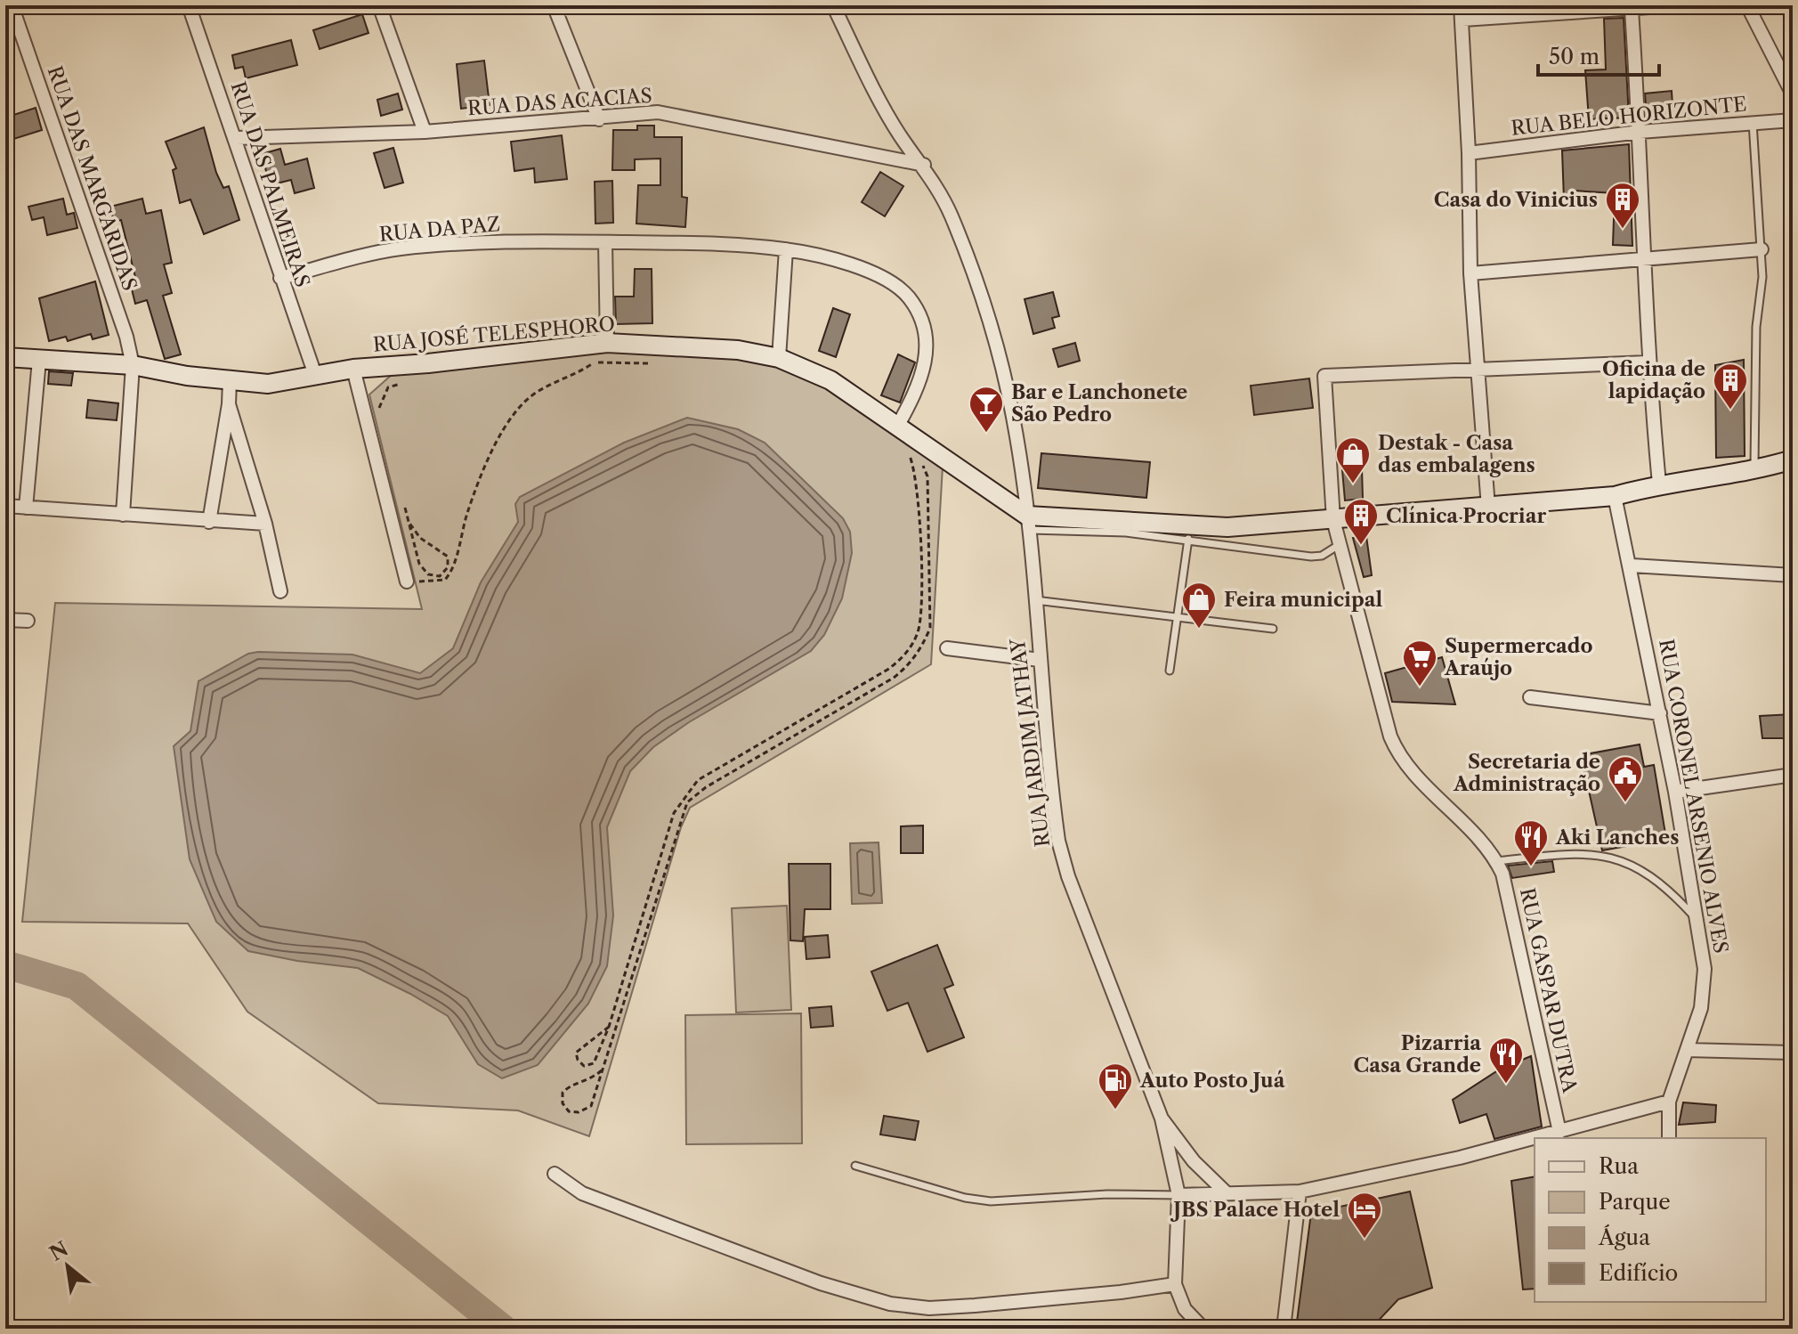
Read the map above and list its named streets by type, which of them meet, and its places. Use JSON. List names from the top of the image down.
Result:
{
  "streets": {
    "street": [
      "RUA DAS ACACIAS",
      "RUA BELO HORIZONTE",
      "RUA DAS MARGARIDAS",
      "RUA DAS PALMEIRAS",
      "RUA DA PAZ",
      "RUA JOSÉ TELESPHORO",
      "RUA JARDIM JATHAY",
      "RUA CORONEL ARSENIO ALVES",
      "RUA GASPAR DUTRA"
    ]
  },
  "crossings": [
    ["RUA DAS ACACIAS", "RUA DAS PALMEIRAS"],
    ["RUA DAS ACACIAS", "RUA JARDIM JATHAY"],
    ["RUA DAS MARGARIDAS", "RUA JOSÉ TELESPHORO"],
    ["RUA DAS PALMEIRAS", "RUA DA PAZ"],
    ["RUA DAS PALMEIRAS", "RUA JOSÉ TELESPHORO"],
    ["RUA DA PAZ", "RUA JOSÉ TELESPHORO"],
    ["RUA JOSÉ TELESPHORO", "RUA JARDIM JATHAY"]
  ],
  "places": {
    "building": ["Casa do Vinicius", "Oficina de lapidação", "Clínica Procriar"],
    "bar": ["Bar e Lanchonete São Pedro"],
    "shop": ["Destak - Casa das embalagens", "Feira municipal"],
    "supermarket": ["Supermercado Araújo"],
    "public building": ["Secretaria de Administração"],
    "restaurant": ["Aki Lanches", "Pizarria Casa Grande"],
    "fuel station": ["Auto Posto Juá"],
    "hotel": ["JBS Palace Hotel"]
  },
  "legend": [
    "Rua",
    "Parque",
    "Água",
    "Edifício"
  ],
  "scale_bar": "50 m",
  "north": "top left"
}
